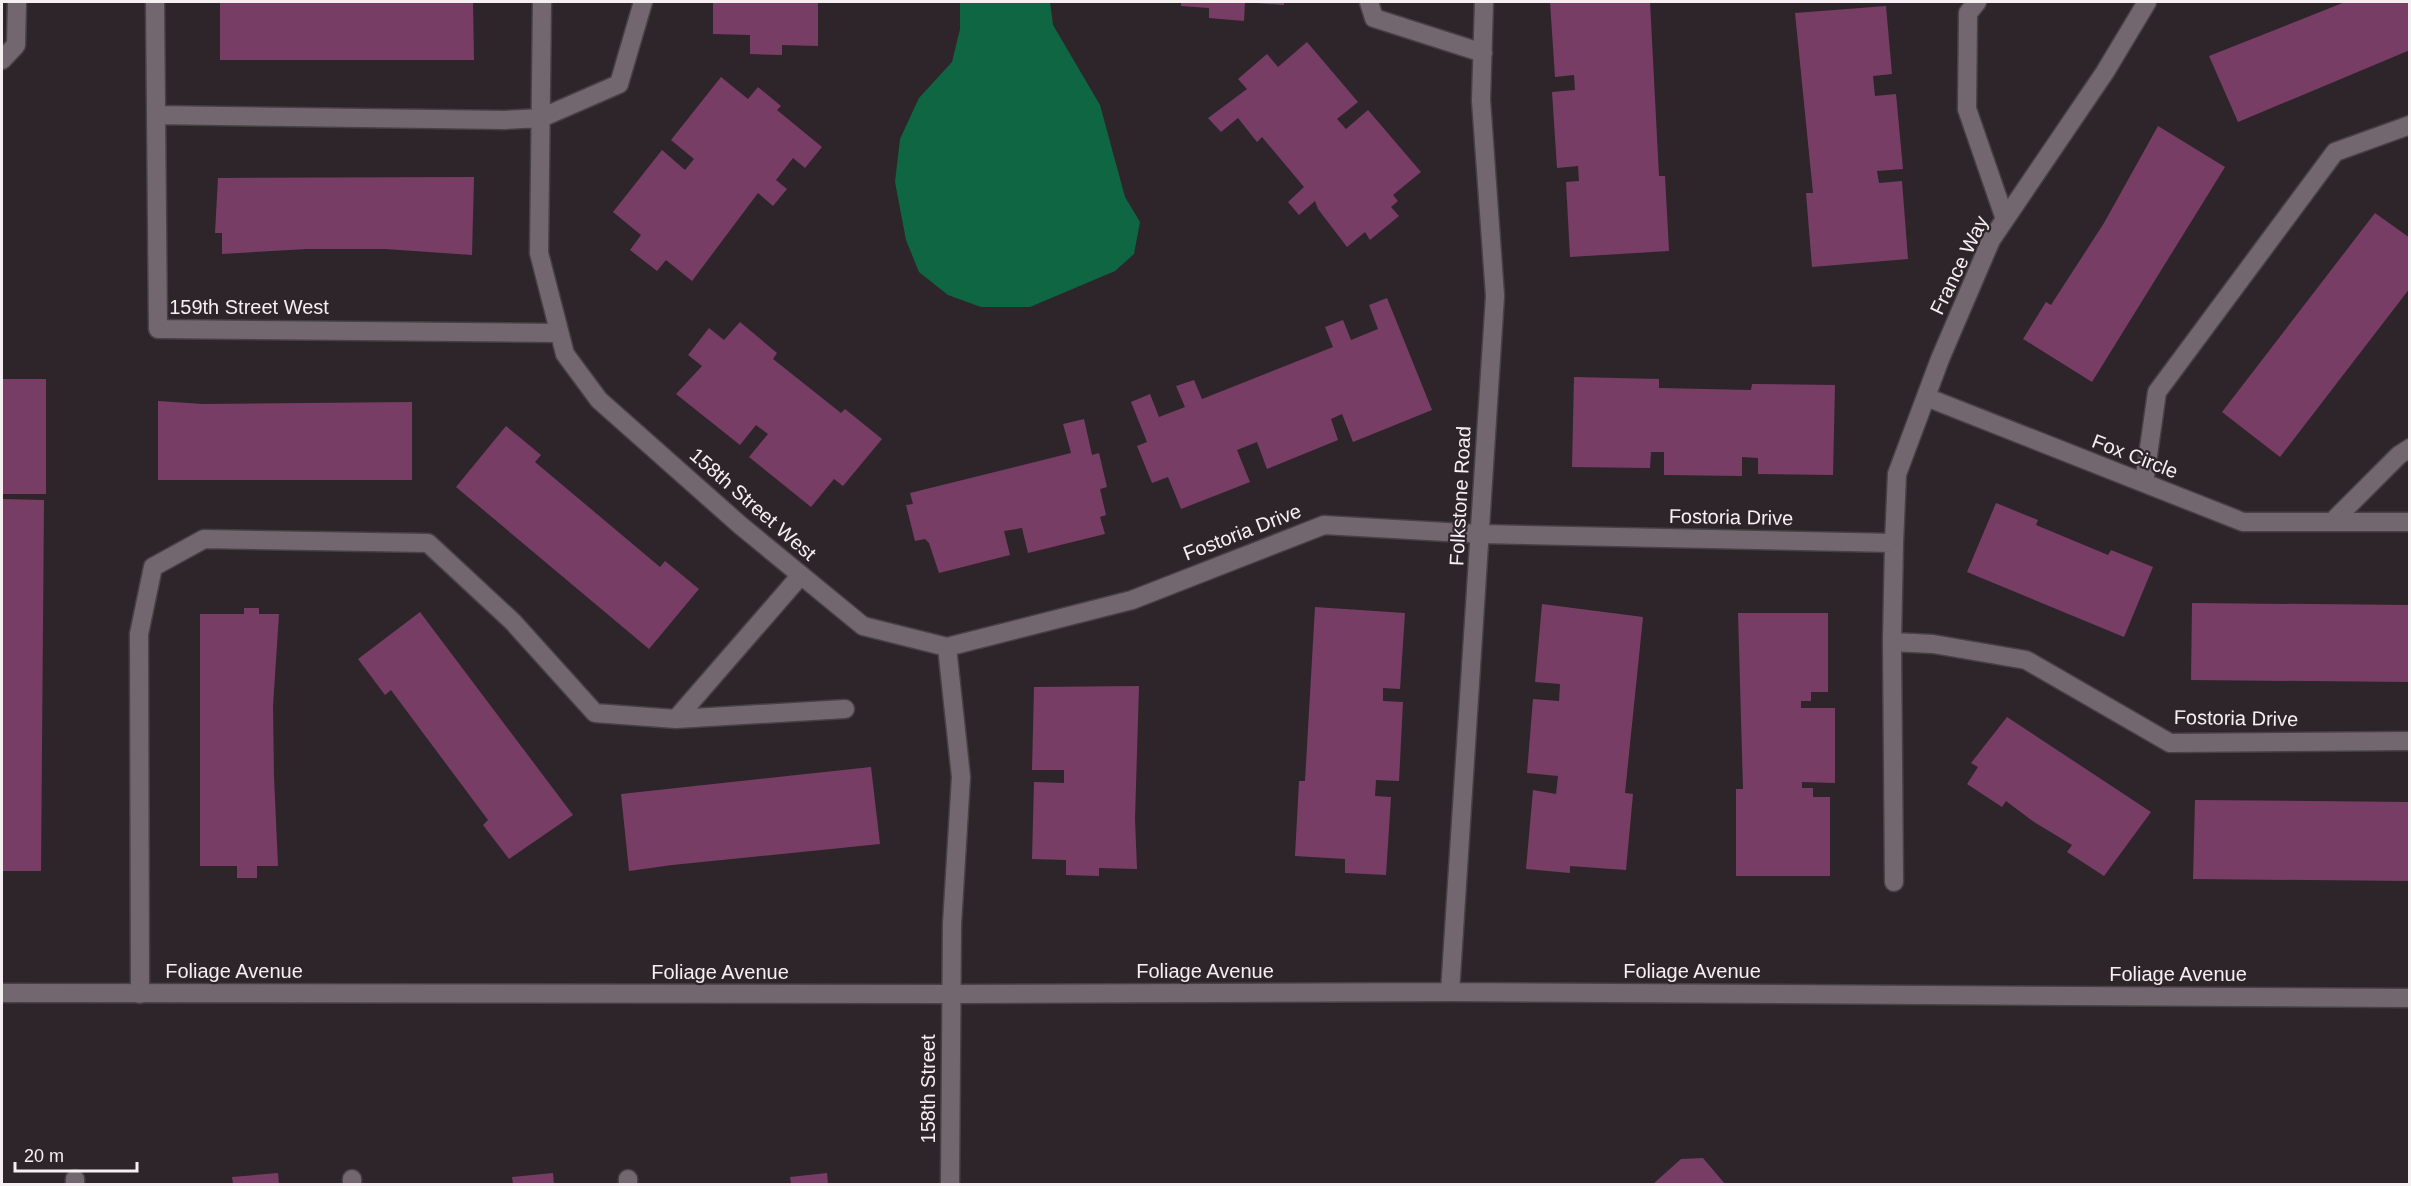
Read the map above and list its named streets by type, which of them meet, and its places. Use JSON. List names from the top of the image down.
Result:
{
  "streets": {
    "street": [
      "France Way",
      "159th Street West",
      "Fox Circle",
      "Folkstone Road",
      "158th Street West",
      "Fostoria Drive",
      "Foliage Avenue",
      "158th Street"
    ]
  },
  "crossings": [
    ["France Way", "Fox Circle"],
    ["France Way", "Fostoria Drive"],
    ["159th Street West", "158th Street West"],
    ["Folkstone Road", "Fostoria Drive"],
    ["Folkstone Road", "Foliage Avenue"],
    ["158th Street West", "Fostoria Drive"],
    ["Foliage Avenue", "158th Street"]
  ],
  "scale_bar": "20 m"
}
